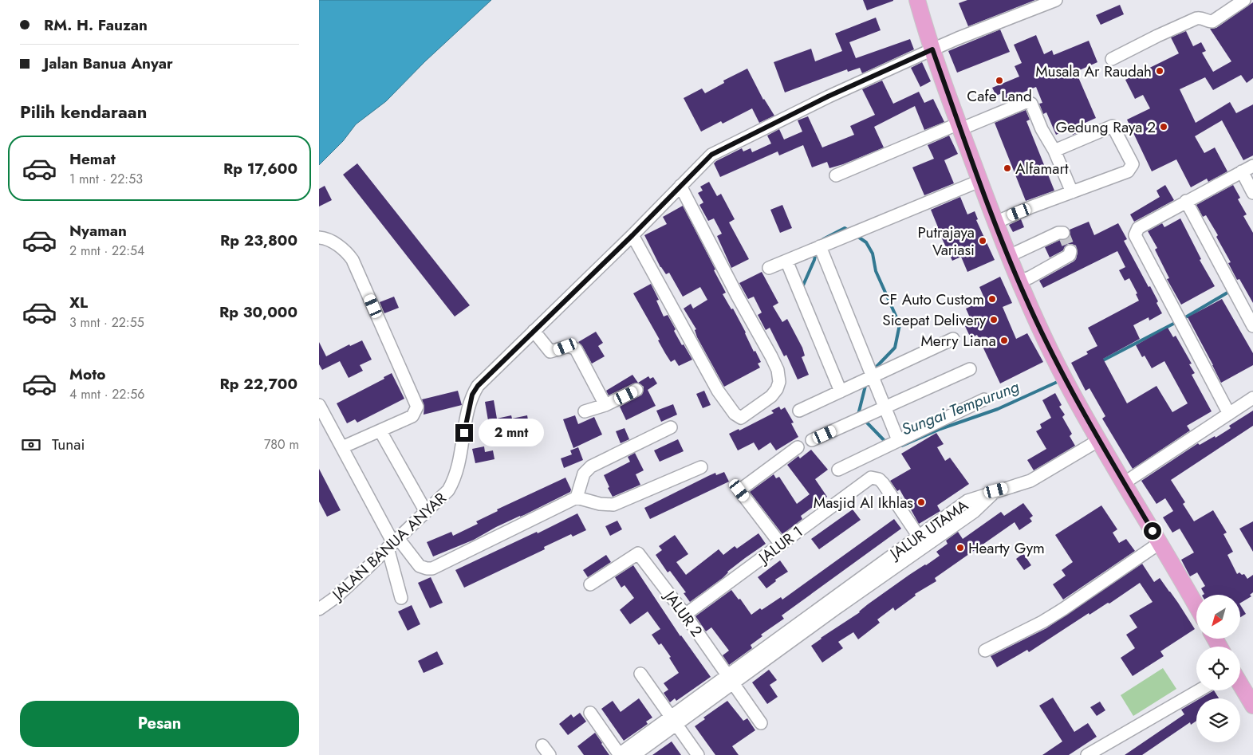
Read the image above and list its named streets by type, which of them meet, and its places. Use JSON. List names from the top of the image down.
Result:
{
  "streets": {
    "street": [
      "JALUR UTAMA",
      "JALUR 1",
      "JALAN BANUA ANYAR",
      "JALUR 2"
    ]
  },
  "crossings": [
    ["JALUR UTAMA", "JALUR 1"],
    ["JALUR UTAMA", "JALUR 2"],
    ["JALUR 1", "JALUR 2"]
  ],
  "water": ["Sungai Tempurung"],
  "places": [
    "Musala Ar Raudah",
    "Cafe Land",
    "Gedung Raya 2",
    "Alfamart",
    "Putrajaya Variasi",
    "CF Auto Custom",
    "Sicepat Delivery",
    "Merry Liana",
    "Masjid Al Ikhlas",
    "Hearty Gym"
  ],
  "north": "bottom left",
  "page": {
    "banner": ["RM. H. Fauzan", "Jalan Banua Anyar"],
    "heading": "Pilih kendaraan",
    "list": [
      {
        "name": "Hemat",
        "note": "1 mnt · 22:53",
        "value": "Rp 17,600"
      },
      {
        "name": "Nyaman",
        "note": "2 mnt · 22:54",
        "value": "Rp 23,800"
      },
      {
        "name": "XL",
        "note": "3 mnt · 22:55",
        "value": "Rp 30,000"
      },
      {
        "name": "Moto",
        "note": "4 mnt · 22:56",
        "value": "Rp 22,700"
      }
    ],
    "bubble": "2 mnt",
    "pay": ["Tunai", "780 m"],
    "buttons": "Pesan"
  }
}
